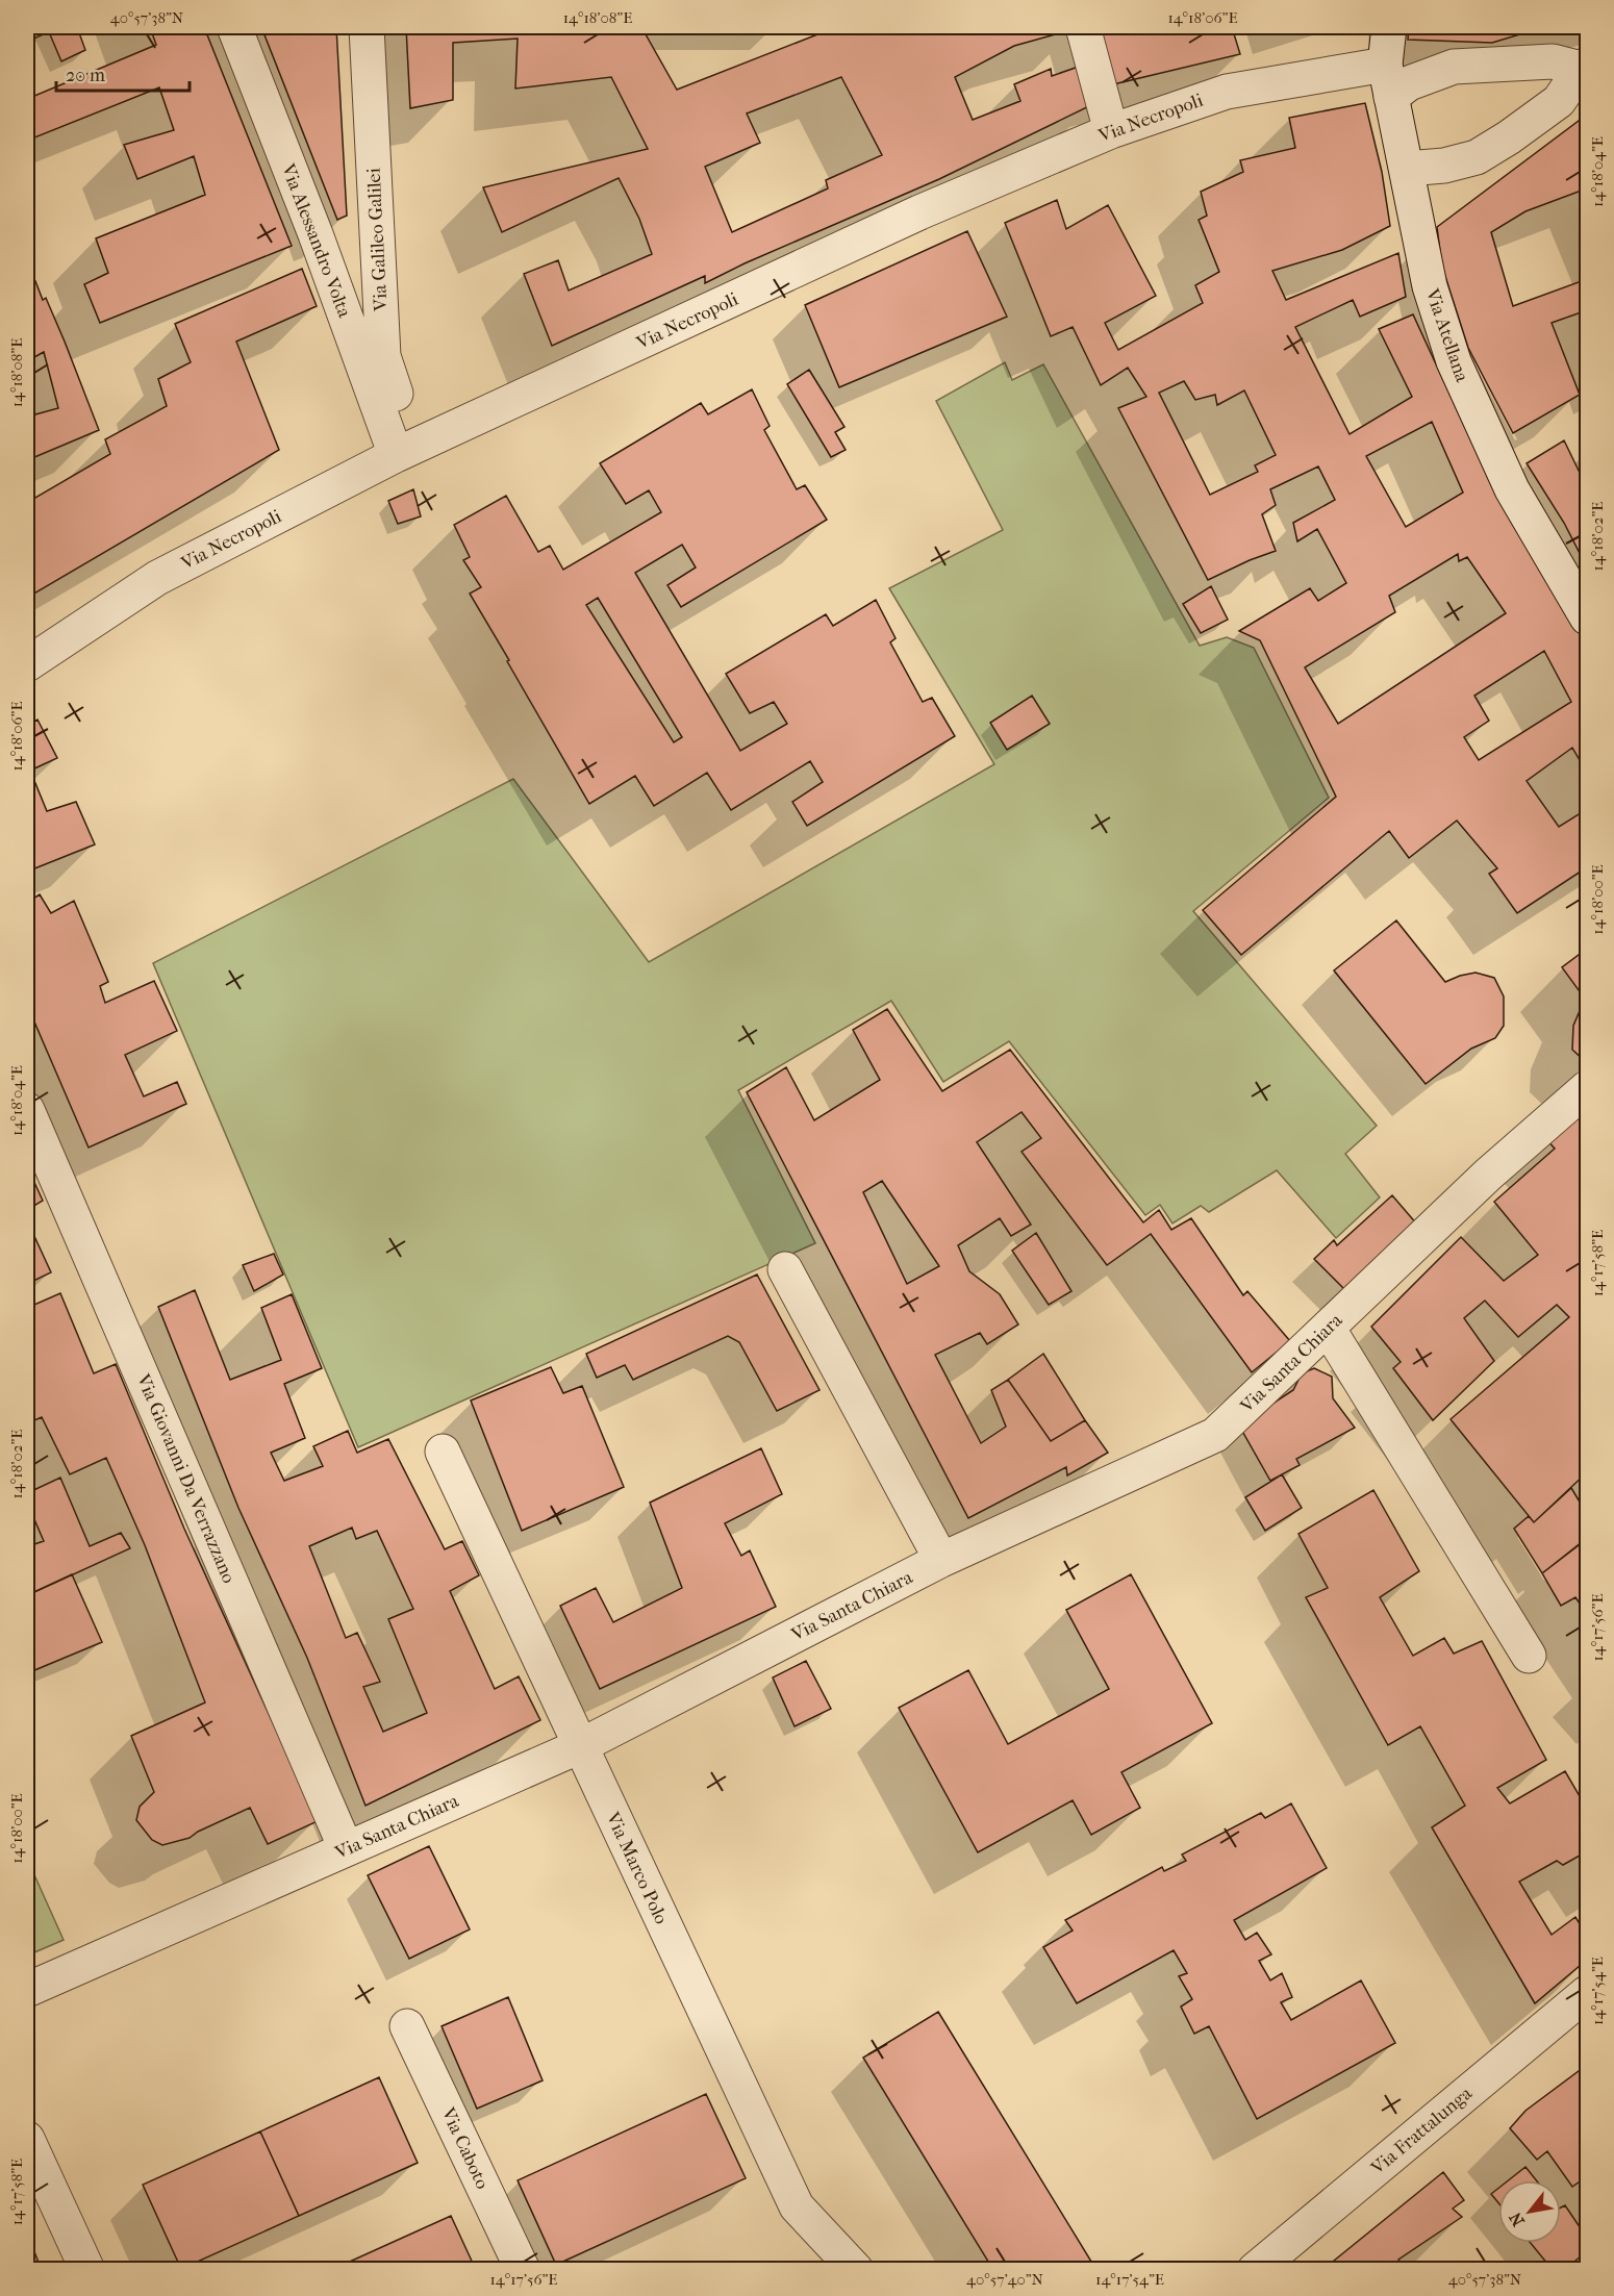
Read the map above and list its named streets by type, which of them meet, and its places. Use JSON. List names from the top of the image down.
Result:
{
  "streets": {
    "street": [
      "Via Necropoli",
      "Via Galileo Galilei",
      "Via Alessandro Volta",
      "Via Atellana",
      "Via Santa Chiara",
      "Via Giovanni Da Verrazzano",
      "Via Marco Polo",
      "Via Frattalunga",
      "Via Caboto"
    ]
  },
  "crossings": [
    ["Via Necropoli", "Via Galileo Galilei"],
    ["Via Necropoli", "Via Alessandro Volta"],
    ["Via Necropoli", "Via Atellana"],
    ["Via Galileo Galilei", "Via Alessandro Volta"],
    ["Via Santa Chiara", "Via Giovanni Da Verrazzano"],
    ["Via Santa Chiara", "Via Marco Polo"]
  ],
  "scale_bar": "20 m",
  "north": "bottom left",
  "coordinates": [
    "40°57'38\"N",
    "14°18'08\"E",
    "14°18'06\"E",
    "14°18'04\"E",
    "14°18'02\"E",
    "14°18'00\"E",
    "14°17'58\"E",
    "14°17'56\"E",
    "14°17'54\"E",
    "40°57'40\"N"
  ]
}
